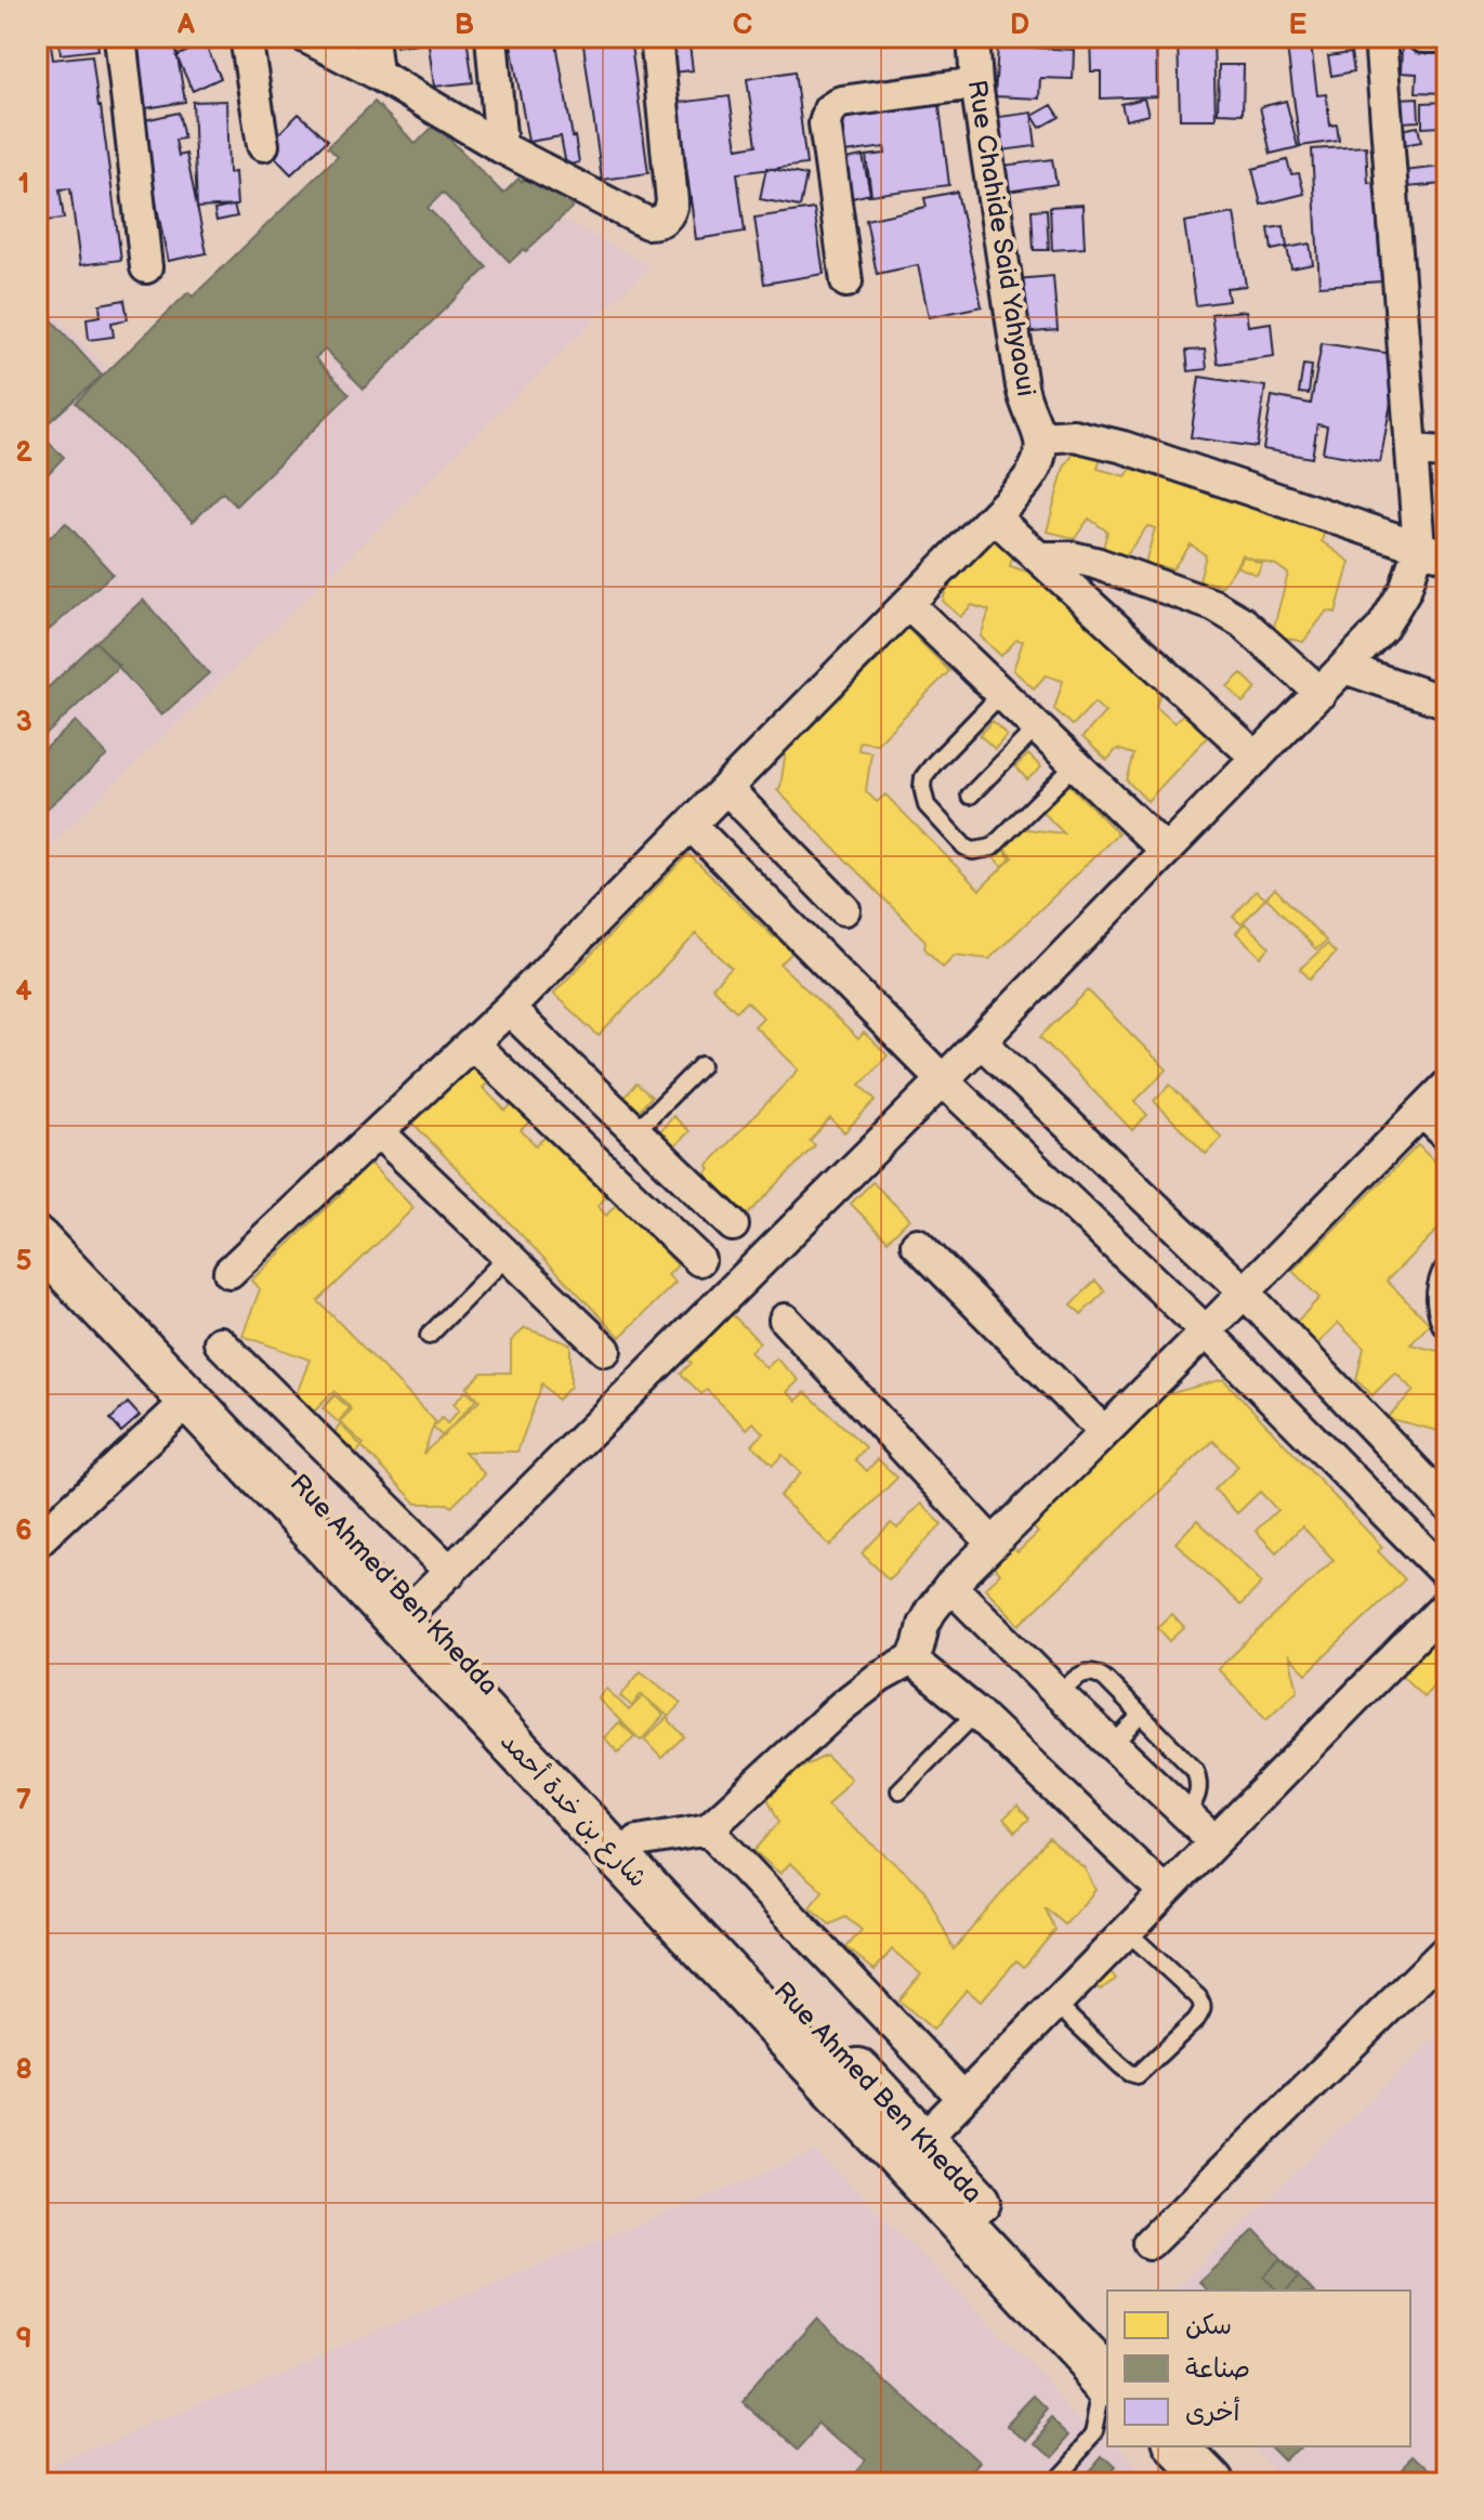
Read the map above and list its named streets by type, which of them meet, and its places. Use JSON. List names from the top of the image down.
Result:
{
  "streets": {
    "main road": ["Rue Ahmed Ben Khedda", "شارع بن خدة أحمد"],
    "street": ["Rue Chahide Said Yahyaoui"]
  },
  "legend": ["سكن", "صناعة", "أخرى"],
  "grid": {
    "columns": [
      "A",
      "B",
      "C",
      "D",
      "E"
    ],
    "rows": [
      "1",
      "2",
      "3",
      "4",
      "5",
      "6",
      "7",
      "8",
      "9"
    ]
  }
}
